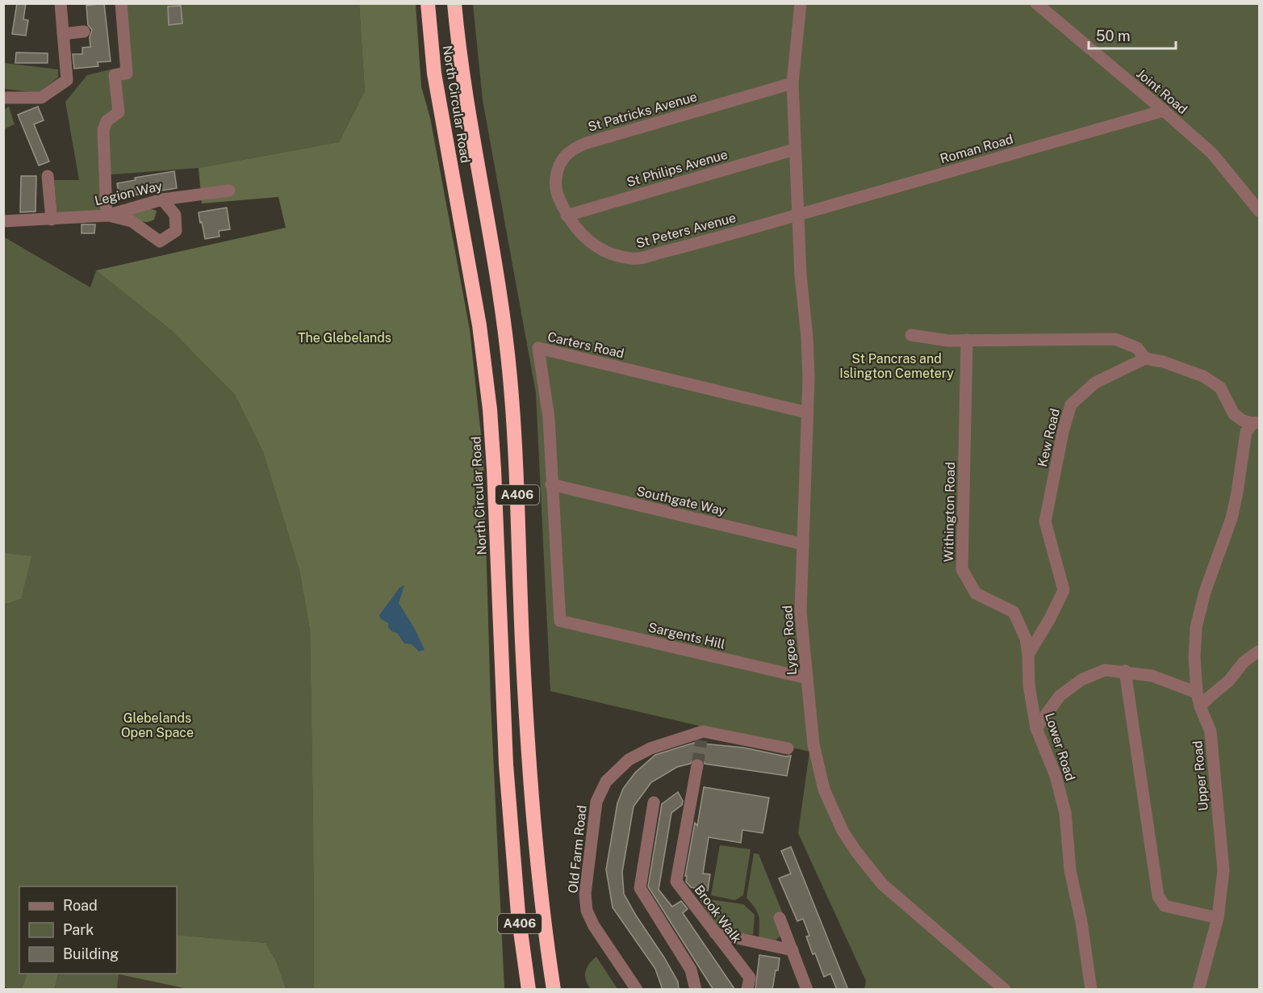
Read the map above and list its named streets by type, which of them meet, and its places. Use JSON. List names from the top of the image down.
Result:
{
  "streets": {
    "highway": ["North Circular Road", "A406"],
    "street": [
      "Joint Road",
      "St Patricks Avenue",
      "Roman Road",
      "St Philips Avenue",
      "Legion Way",
      "St Peters Avenue",
      "Carters Road",
      "Kew Road",
      "Southgate Way",
      "Withington Road",
      "Sargents Hill",
      "Lygoe Road",
      "Lower Road",
      "Upper Road",
      "Old Farm Road",
      "Brook Walk"
    ]
  },
  "crossings": [
    ["Joint Road", "Roman Road"],
    ["St Patricks Avenue", "St Philips Avenue"],
    ["St Patricks Avenue", "St Peters Avenue"],
    ["St Patricks Avenue", "Lygoe Road"],
    ["Roman Road", "St Peters Avenue"],
    ["Roman Road", "Lygoe Road"],
    ["St Philips Avenue", "St Peters Avenue"],
    ["St Philips Avenue", "Lygoe Road"],
    ["St Peters Avenue", "Lygoe Road"],
    ["Carters Road", "Southgate Way"],
    ["Carters Road", "Sargents Hill"],
    ["Carters Road", "Lygoe Road"],
    ["Kew Road", "Withington Road"],
    ["Kew Road", "Lower Road"],
    ["Southgate Way", "Lygoe Road"],
    ["Withington Road", "Lower Road"],
    ["Sargents Hill", "Lygoe Road"]
  ],
  "parks": ["The Glebelands", "St Pancras and Islington Cemetery", "Glebelands Open Space"],
  "legend": ["Road", "Park", "Building"],
  "scale_bar": "50 m"
}
